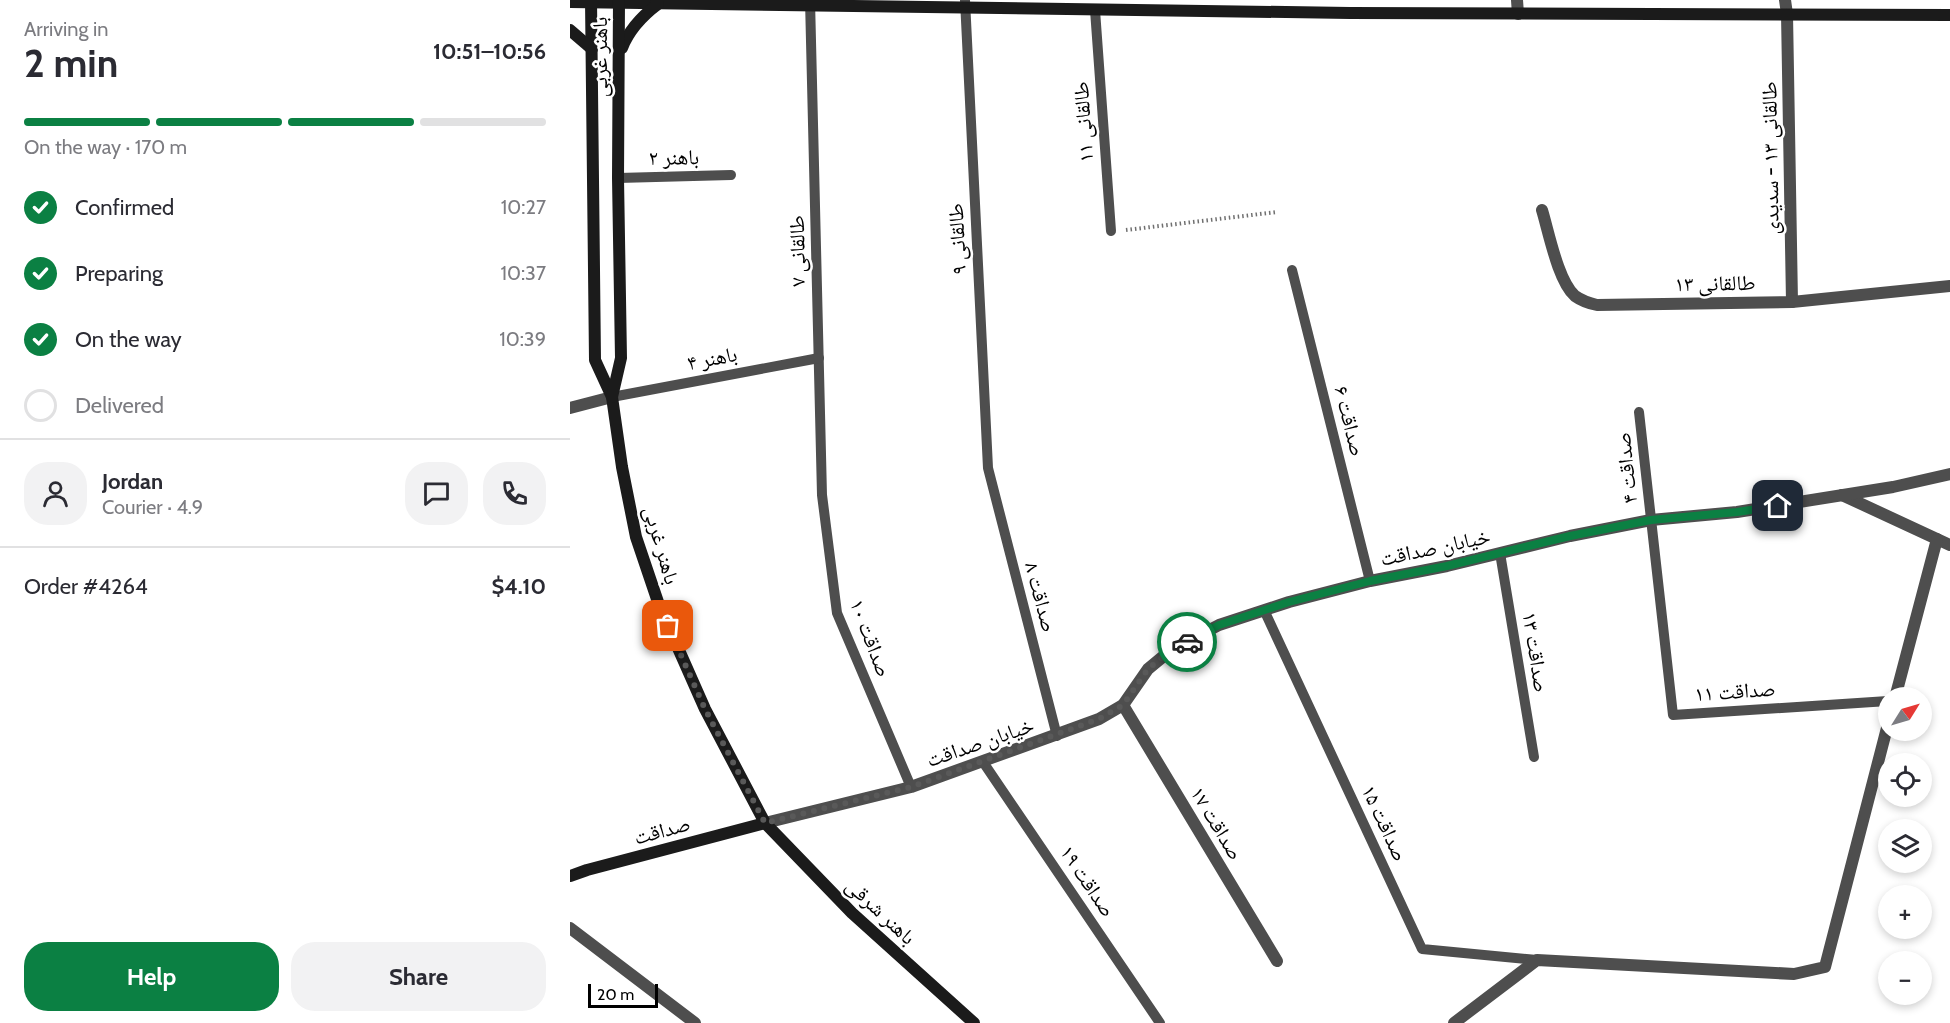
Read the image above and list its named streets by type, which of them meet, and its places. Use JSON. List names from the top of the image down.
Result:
{
  "streets": {
    "street": [
      "باهنر غربی",
      "طالقانی ۱۳ - سدیدی",
      "طالقانی ۱۳",
      "خیابان صداقت",
      "صداقت ۱۷",
      "صداقت",
      "باهنر شرقی"
    ],
    "lane": [
      "طالقانی ۱۱",
      "باهنر ۲",
      "طالقانی ۹",
      "طالقانی ۷",
      "باهنر ۴",
      "صداقت ۶",
      "صداقت ۴",
      "صداقت ۸",
      "صداقت ۱۰",
      "صداقت ۱۳",
      "صداقت ۱۱",
      "صداقت ۱۵",
      "صداقت ۱۹"
    ]
  },
  "crossings": [
    ["باهنر غربی", "باهنر ۲"],
    ["باهنر غربی", "باهنر ۴"],
    ["باهنر غربی", "خیابان صداقت"],
    ["باهنر غربی", "صداقت"],
    ["باهنر غربی", "باهنر شرقی"],
    ["طالقانی ۱۳ - سدیدی", "طالقانی ۱۳"],
    ["طالقانی ۹", "صداقت ۸"],
    ["طالقانی ۷", "باهنر ۴"],
    ["طالقانی ۷", "صداقت ۱۰"],
    ["صداقت ۶", "خیابان صداقت"],
    ["صداقت ۴", "خیابان صداقت"],
    ["صداقت ۴", "صداقت ۱۱"],
    ["خیابان صداقت", "صداقت ۸"],
    ["خیابان صداقت", "صداقت ۱۰"],
    ["خیابان صداقت", "صداقت ۱۳"],
    ["خیابان صداقت", "صداقت ۱۱"],
    ["خیابان صداقت", "صداقت ۱۷"],
    ["خیابان صداقت", "صداقت ۱۵"],
    ["خیابان صداقت", "صداقت"],
    ["خیابان صداقت", "صداقت ۱۹"],
    ["خیابان صداقت", "باهنر شرقی"],
    ["صداقت", "باهنر شرقی"]
  ],
  "scale_bar": "20 m",
  "north": "top right",
  "page": {
    "heading": ["2 min", "Arriving in", "10:51–10:56"],
    "panel": [
      "Jordan",
      "Courier · 4.9",
      "Order #4264",
      "$4.10"
    ],
    "bar": "On the way · 170 m",
    "list": [
      ["Confirmed", "10:27"],
      ["Preparing", "10:37"],
      ["On the way", "10:39"],
      "Delivered"
    ],
    "map_buttons": ["+", "−"],
    "buttons": ["Help", "Share"],
    "scale": "20 m"
  }
}
